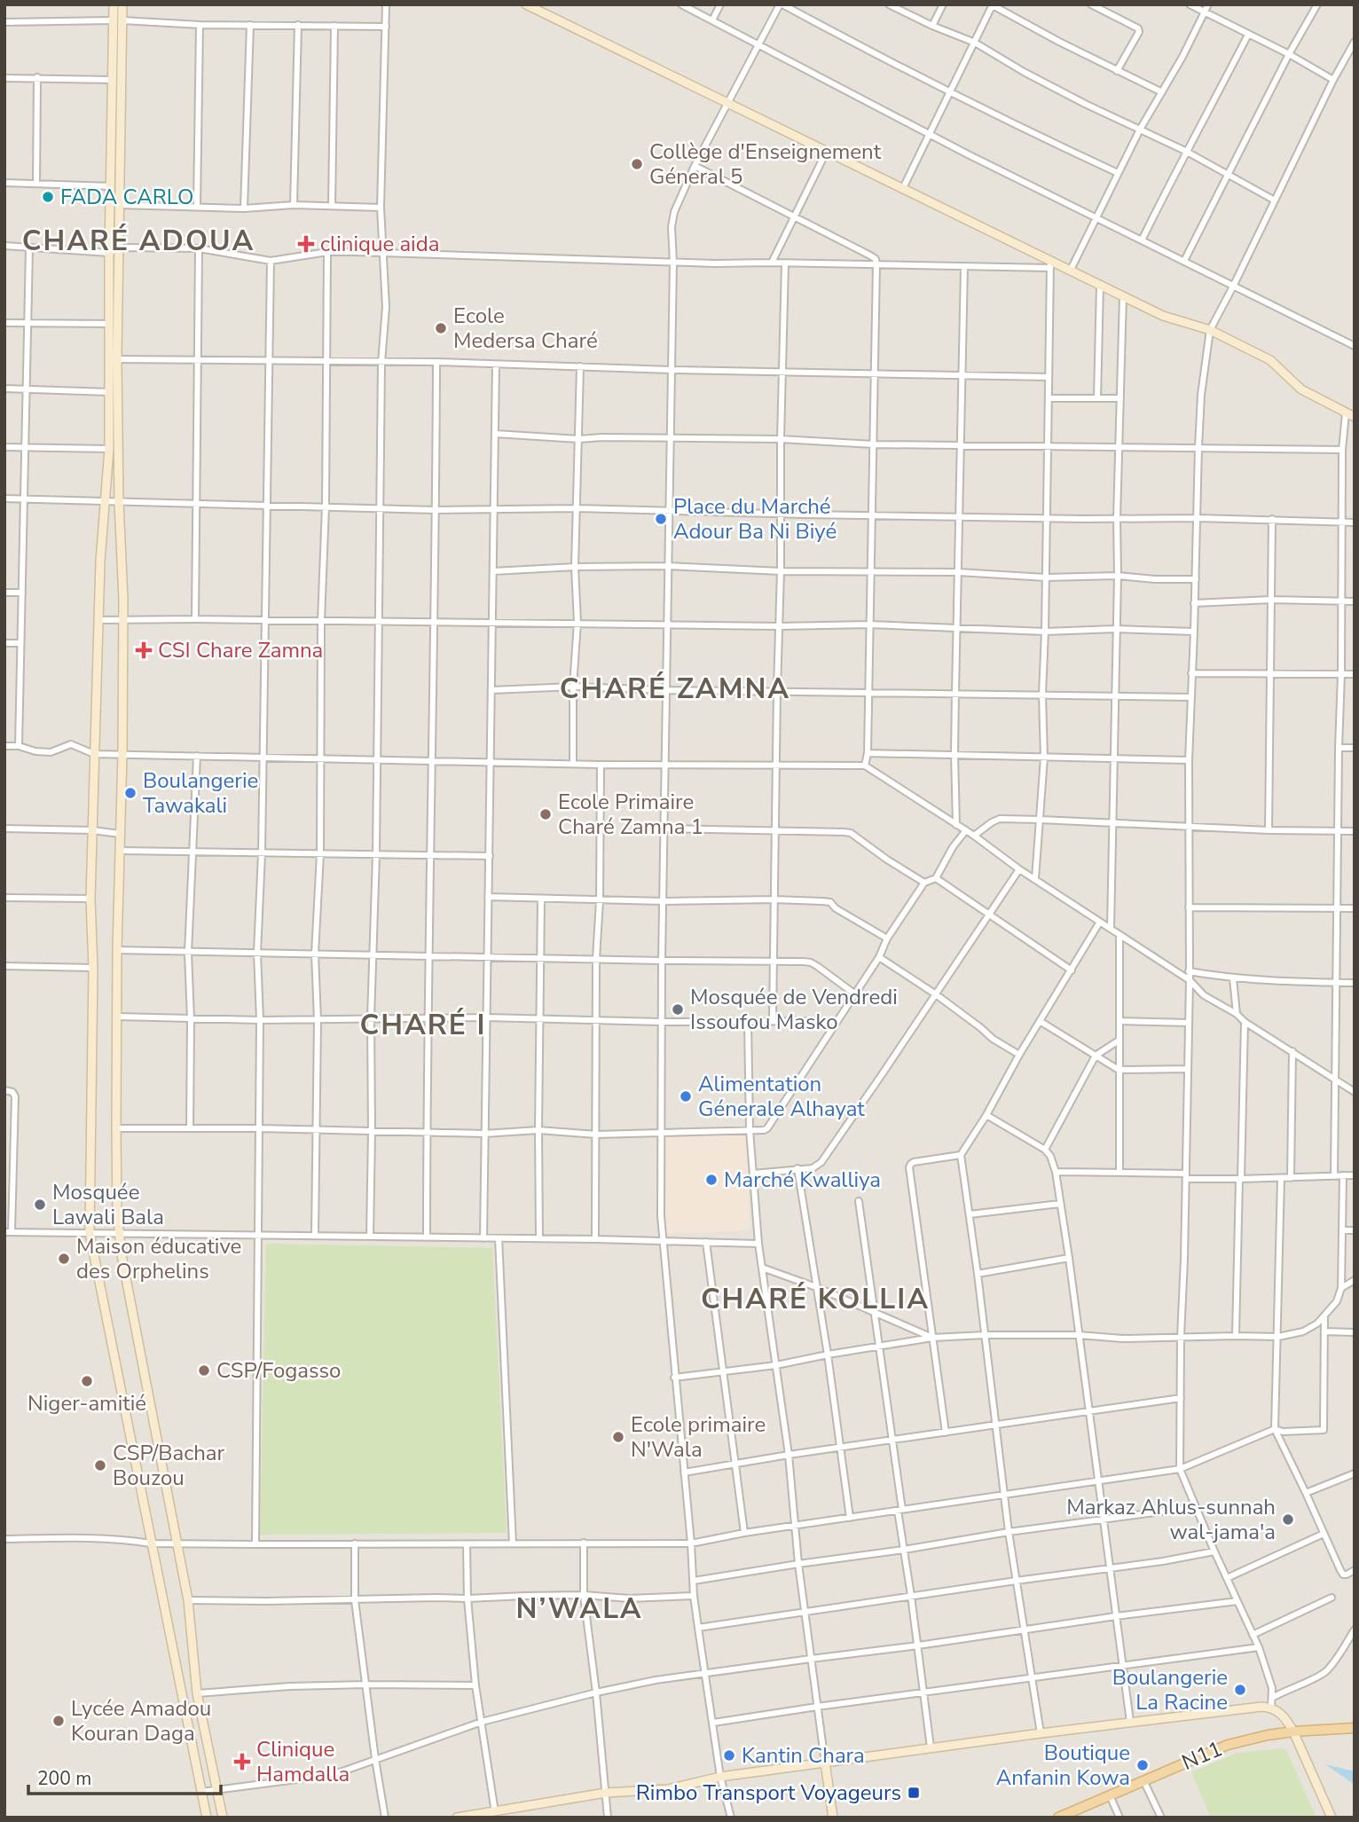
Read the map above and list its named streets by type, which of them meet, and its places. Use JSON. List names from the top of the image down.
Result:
{
  "streets": {
    "main road": ["N11"]
  },
  "districts": [
    "CHARÉ ADOUA",
    "CHARÉ ZAMNA",
    "CHARÉ I",
    "CHARÉ KOLLIA",
    "N’WALA"
  ],
  "places": {
    "other": [
      "Collège d'Enseignement Géneral 5",
      "FADA CARLO",
      "Ecole Medersa Charé",
      "Place du Marché Adour Ba Ni Biyé",
      "Boulangerie Tawakali",
      "Ecole Primaire Charé Zamna 1",
      "Mosquée de Vendredi Issoufou Masko",
      "Alimentation Génerale Alhayat",
      "Marché Kwalliya",
      "Mosquée Lawali Bala",
      "Maison éducative des Orphelins",
      "CSP/Fogasso",
      "Niger-amitié",
      "Ecole primaire N'Wala",
      "CSP/Bachar Bouzou",
      "Markaz Ahlus-sunnah wal-jama'a",
      "Boulangerie La Racine",
      "Lycée Amadou Kouran Daga",
      "Kantin Chara",
      "Boutique Anfanin Kowa"
    ],
    "health": ["clinique aida", "CSI Chare Zamna", "Clinique Hamdalla"],
    "transit": ["Rimbo Transport Voyageurs"]
  },
  "scale_bar": "200 m"
}
